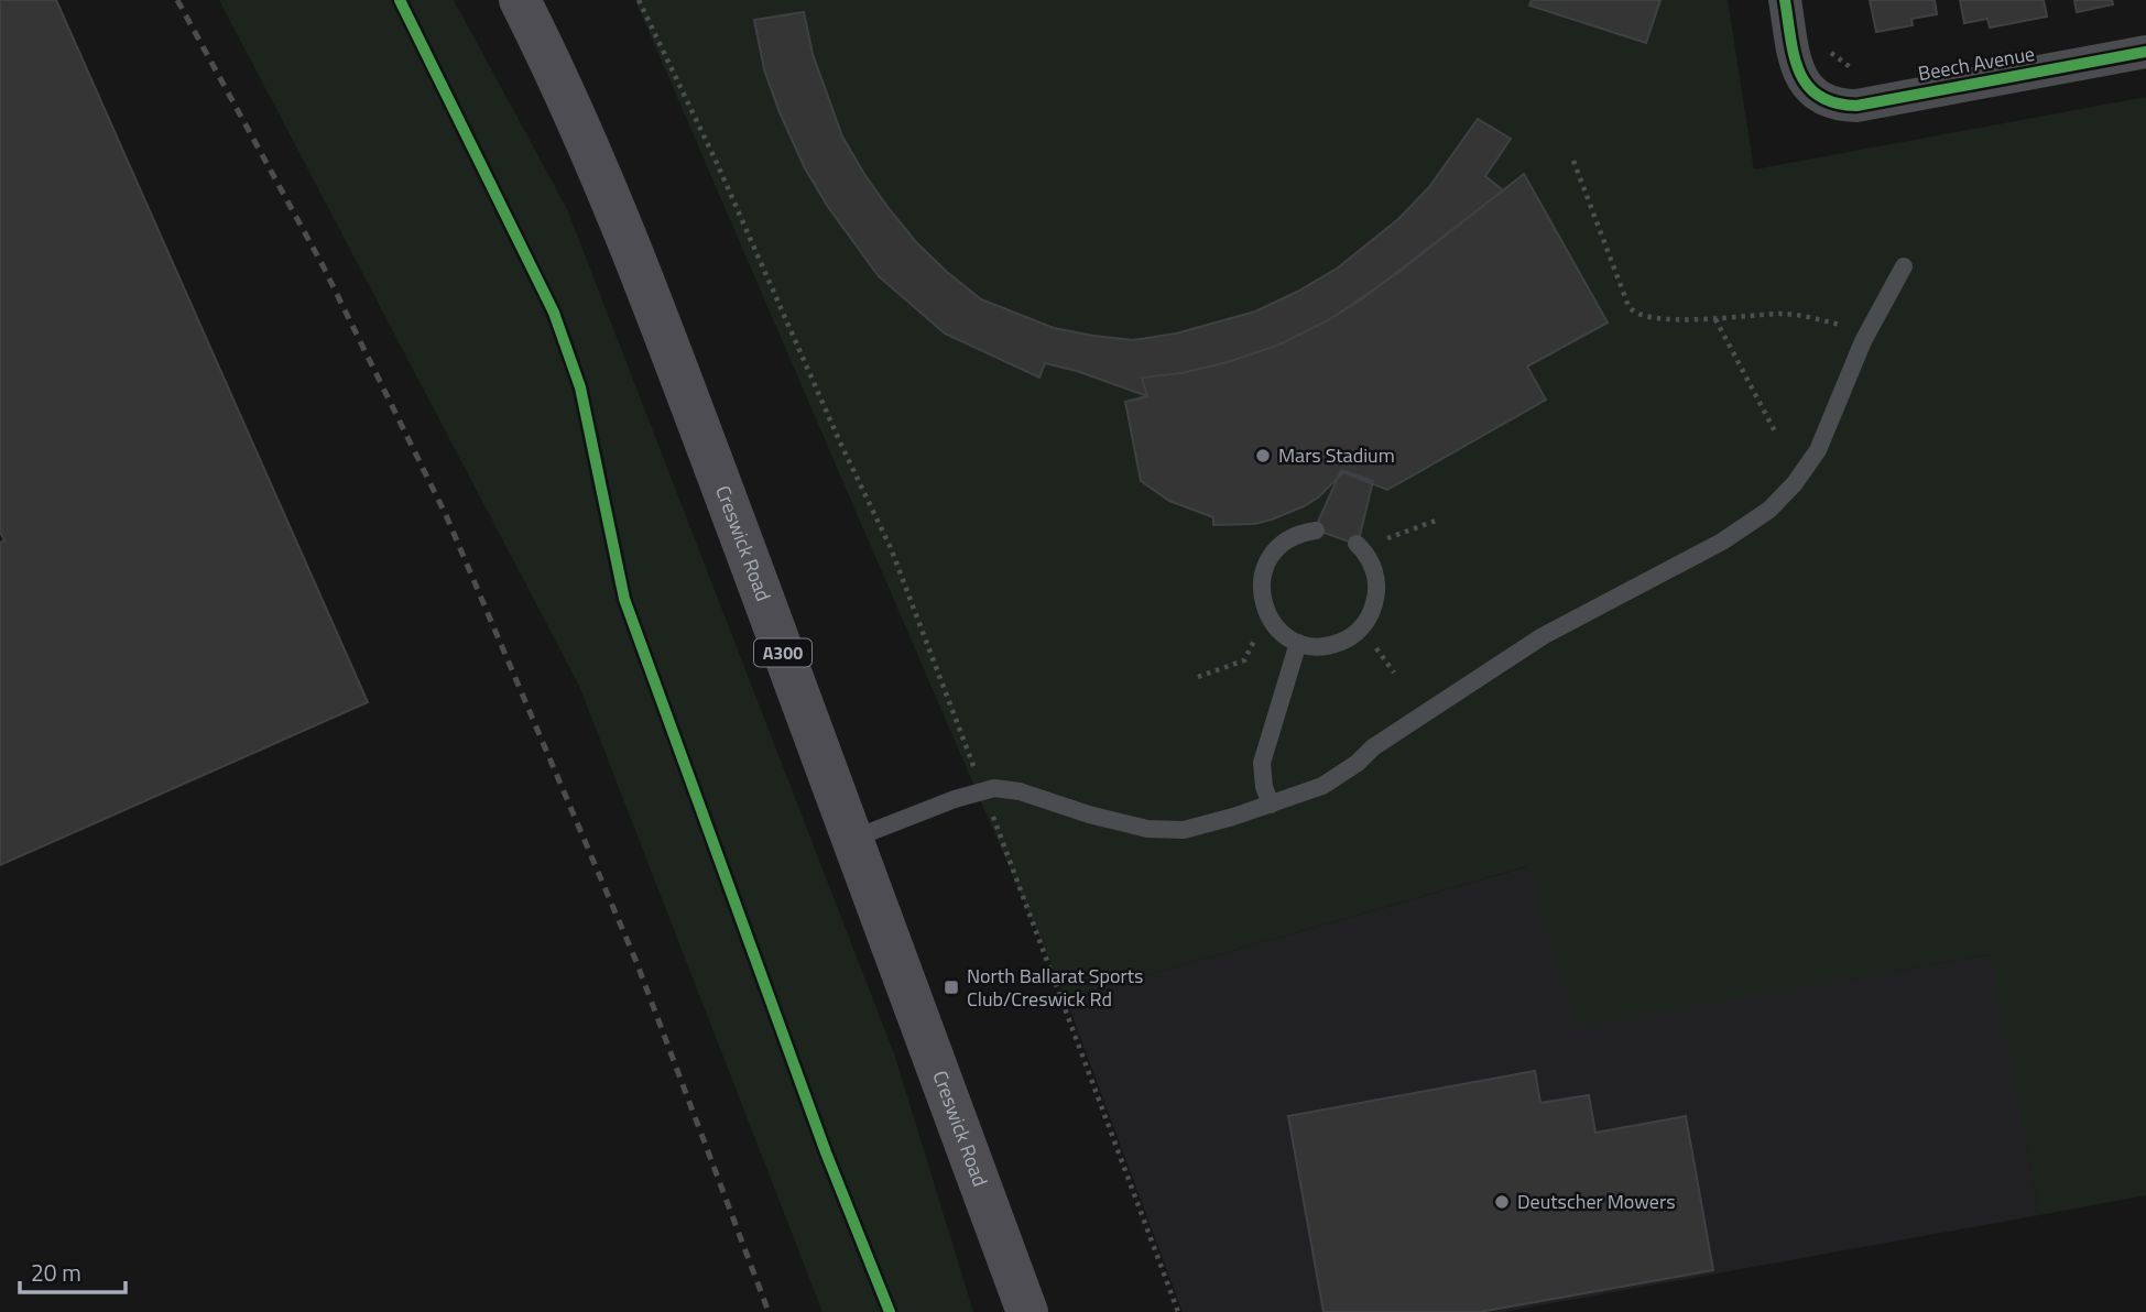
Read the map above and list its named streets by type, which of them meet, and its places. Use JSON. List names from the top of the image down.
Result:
{
  "streets": {
    "highway": ["Creswick Road", "A300"],
    "street": ["Beech Avenue"]
  },
  "places": {
    "other": ["Mars Stadium", "Deutscher Mowers"],
    "transit": ["North Ballarat Sports Club/Creswick Rd"]
  },
  "scale_bar": "20 m"
}
